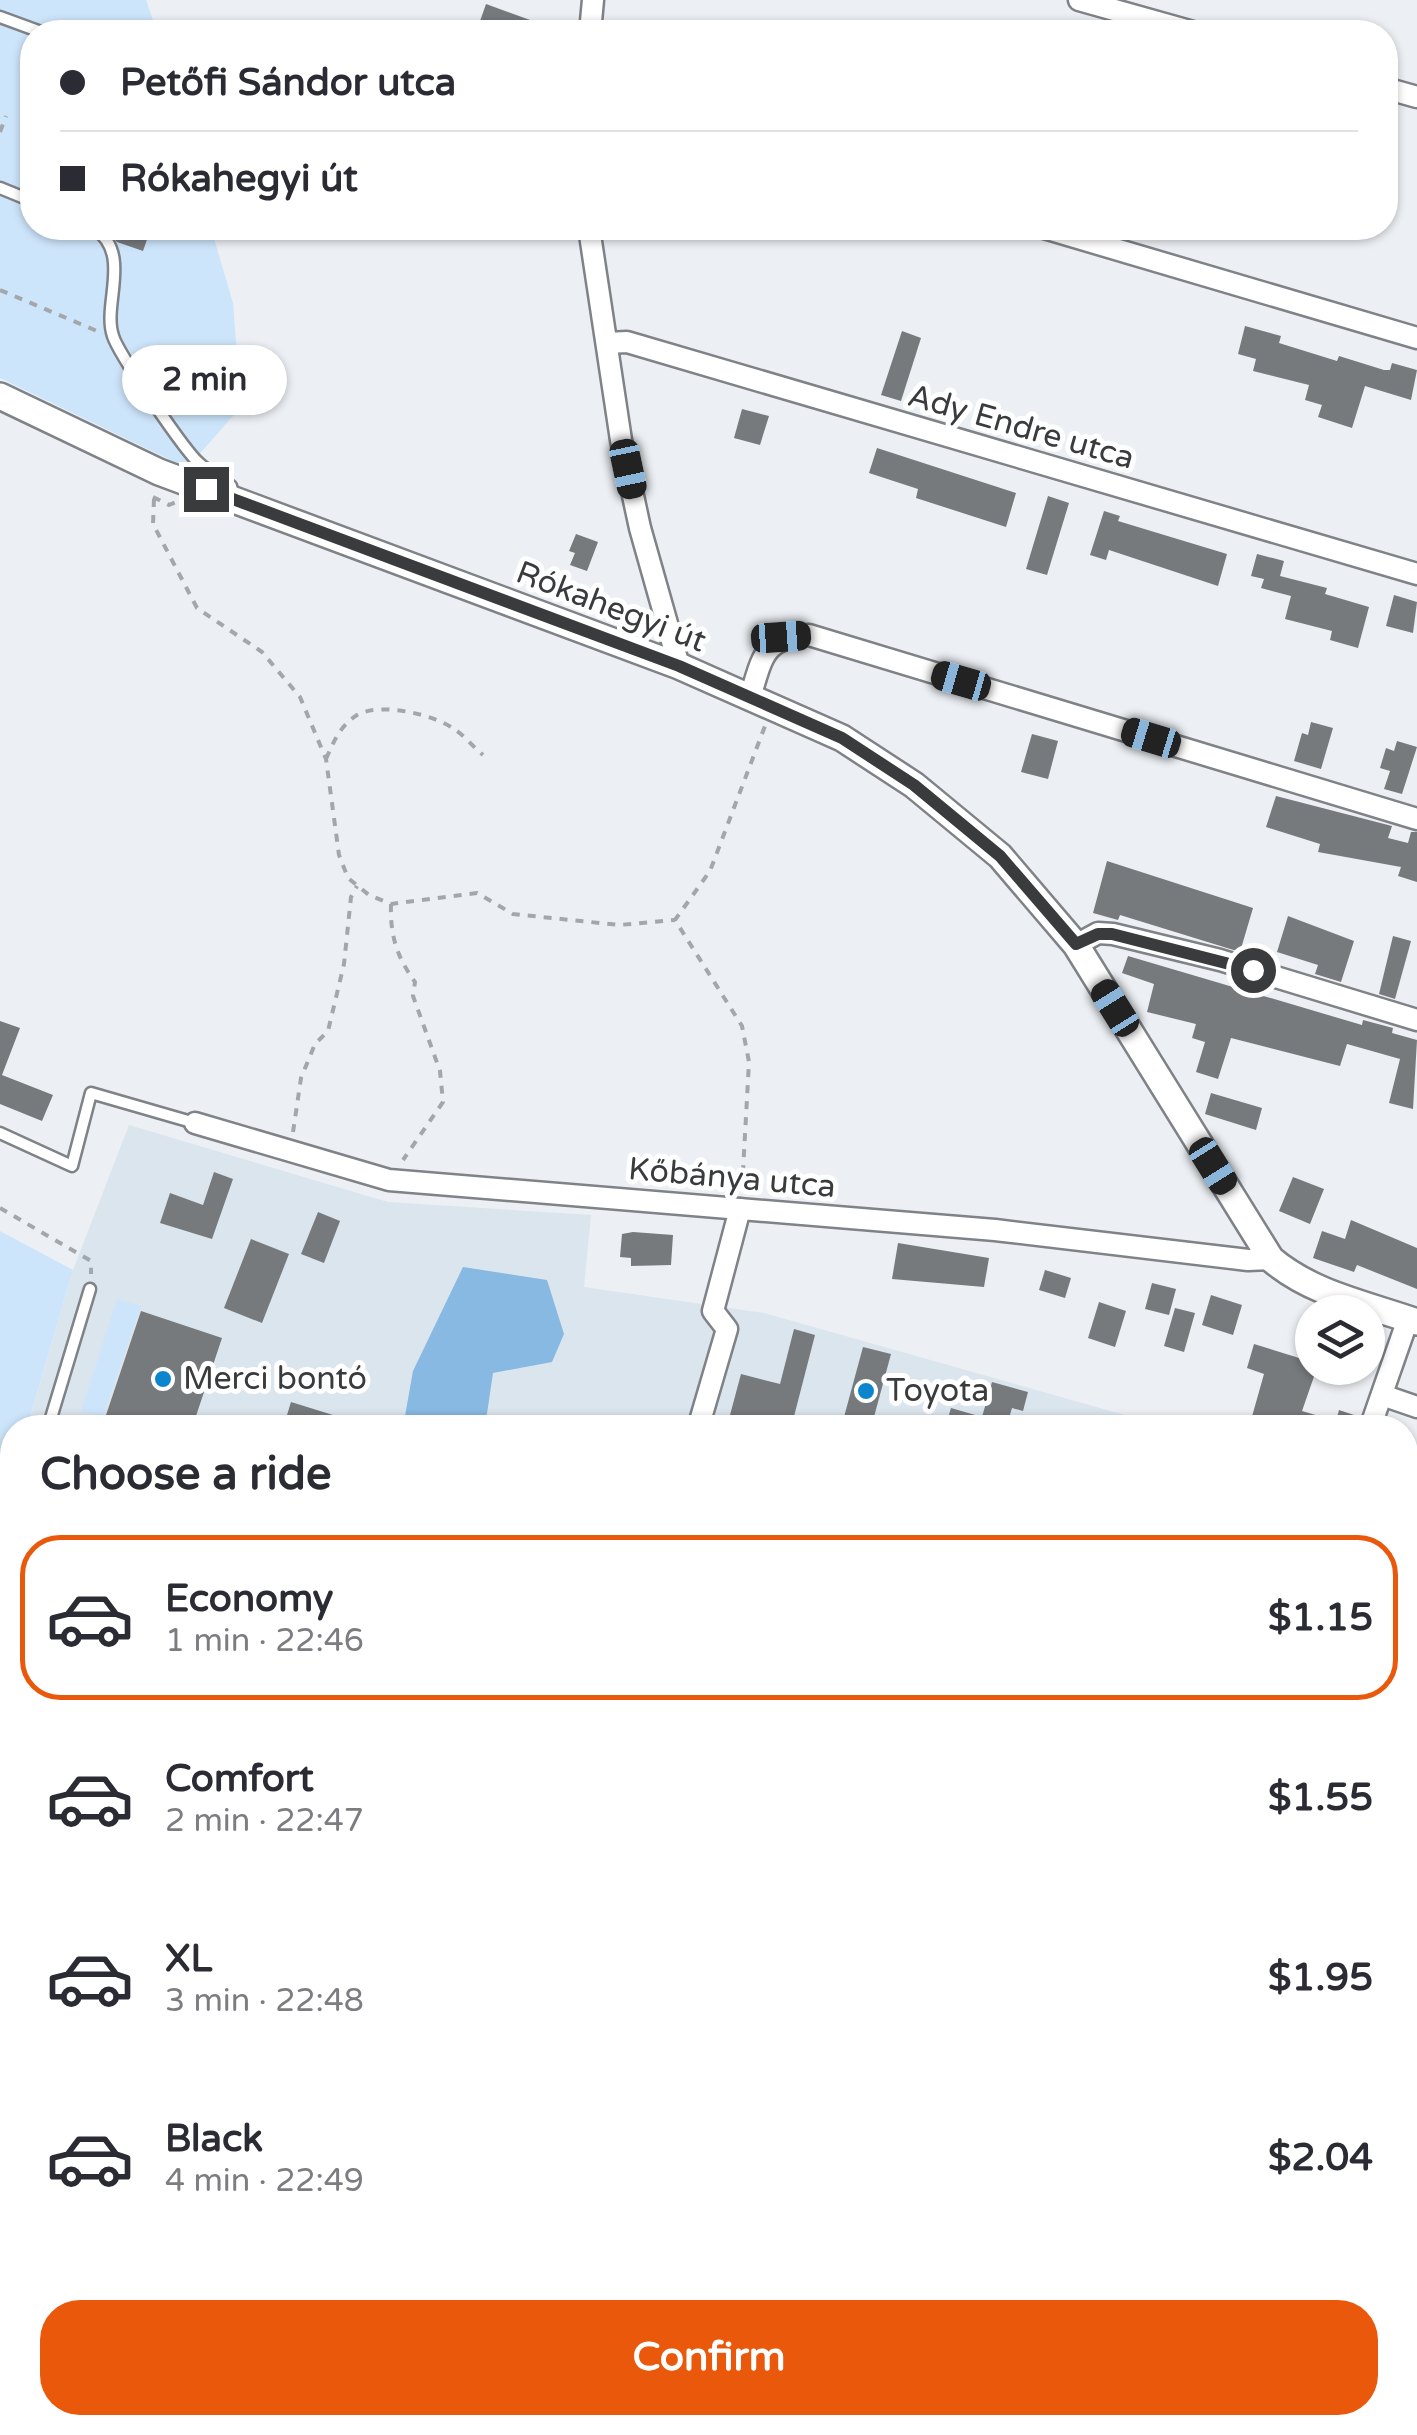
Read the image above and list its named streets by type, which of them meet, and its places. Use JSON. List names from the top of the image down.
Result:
{
  "streets": {
    "street": ["Ady Endre utca", "Rókahegyi út", "Kőbánya utca"]
  },
  "crossings": [
    ["Rókahegyi út", "Kőbánya utca"]
  ],
  "places": ["Merci bontó", "Toyota"],
  "page": {
    "banner": ["Petőfi Sándor utca", "Rókahegyi út"],
    "bubble": "2 min",
    "heading": "Choose a ride",
    "list": [
      {
        "name": "Economy",
        "note": "1 min · 22:46",
        "value": "$1.15"
      },
      {
        "name": "Comfort",
        "note": "2 min · 22:47",
        "value": "$1.55"
      },
      {
        "name": "XL",
        "note": "3 min · 22:48",
        "value": "$1.95"
      },
      {
        "name": "Black",
        "note": "4 min · 22:49",
        "value": "$2.04"
      }
    ],
    "buttons": "Confirm"
  }
}
